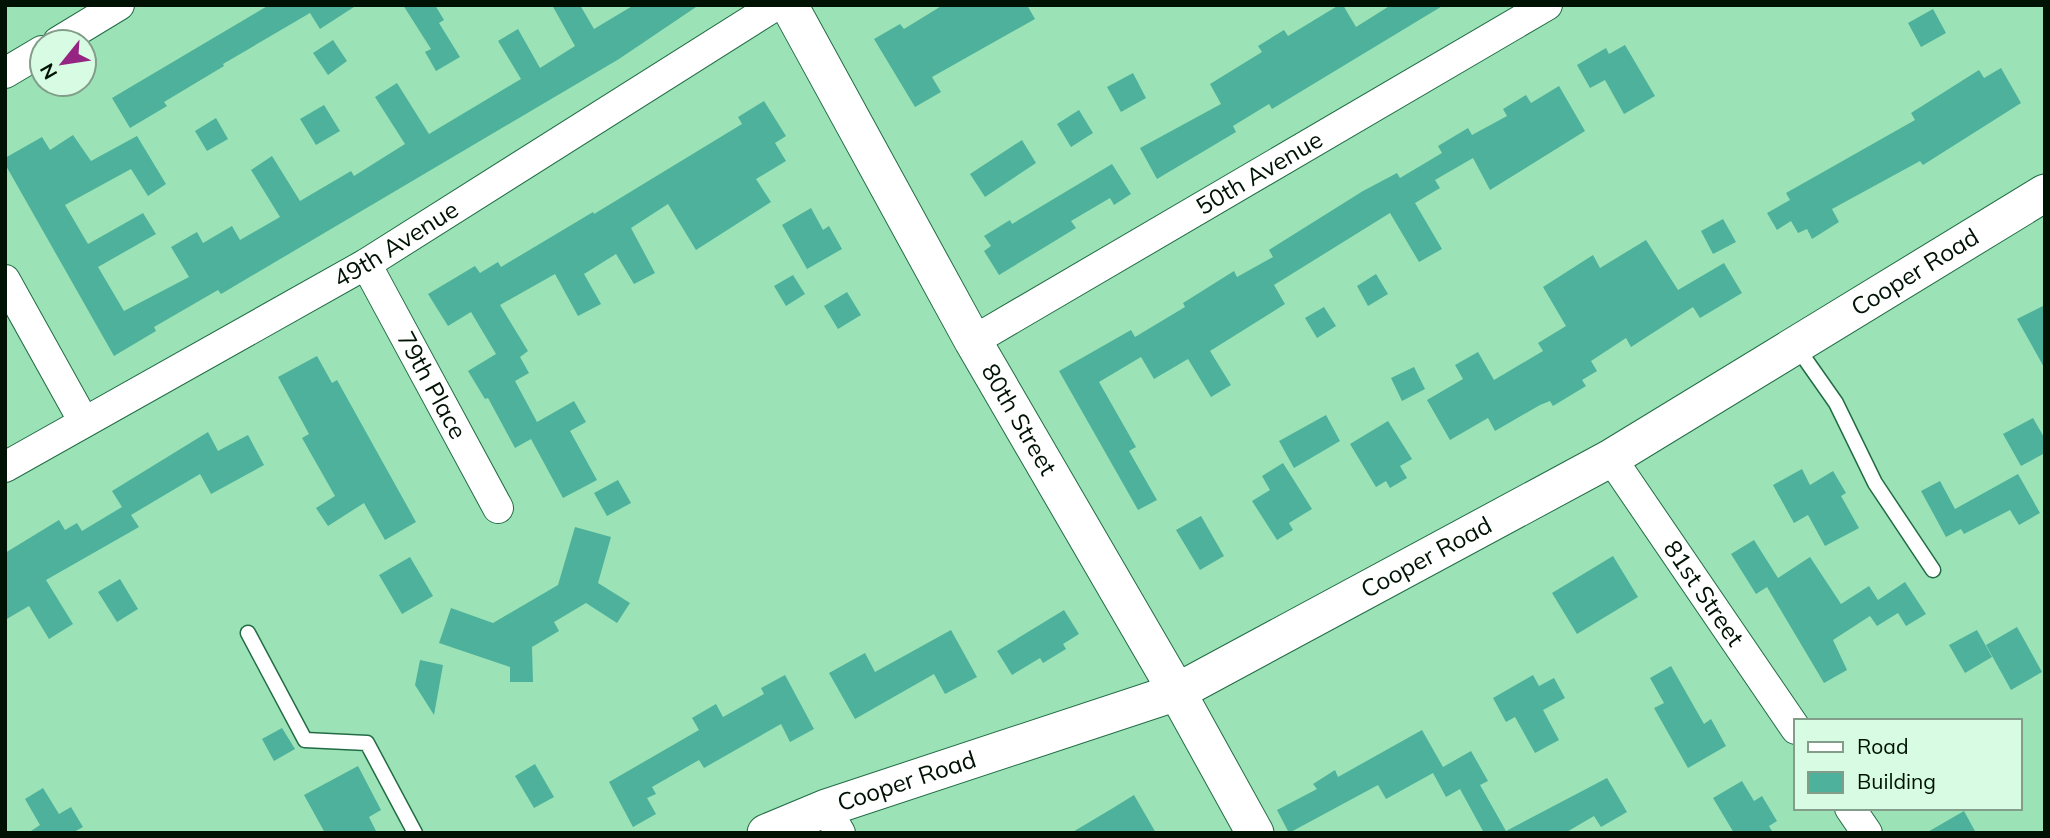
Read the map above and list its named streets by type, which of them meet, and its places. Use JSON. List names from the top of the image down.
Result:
{
  "streets": {
    "street": [
      "50th Avenue",
      "49th Avenue",
      "Cooper Road",
      "79th Place",
      "80th Street",
      "81st Street"
    ]
  },
  "crossings": [
    ["50th Avenue", "80th Street"],
    ["49th Avenue", "79th Place"],
    ["Cooper Road", "80th Street"],
    ["Cooper Road", "81st Street"]
  ],
  "legend": ["Road", "Building"],
  "north": "bottom left"
}
